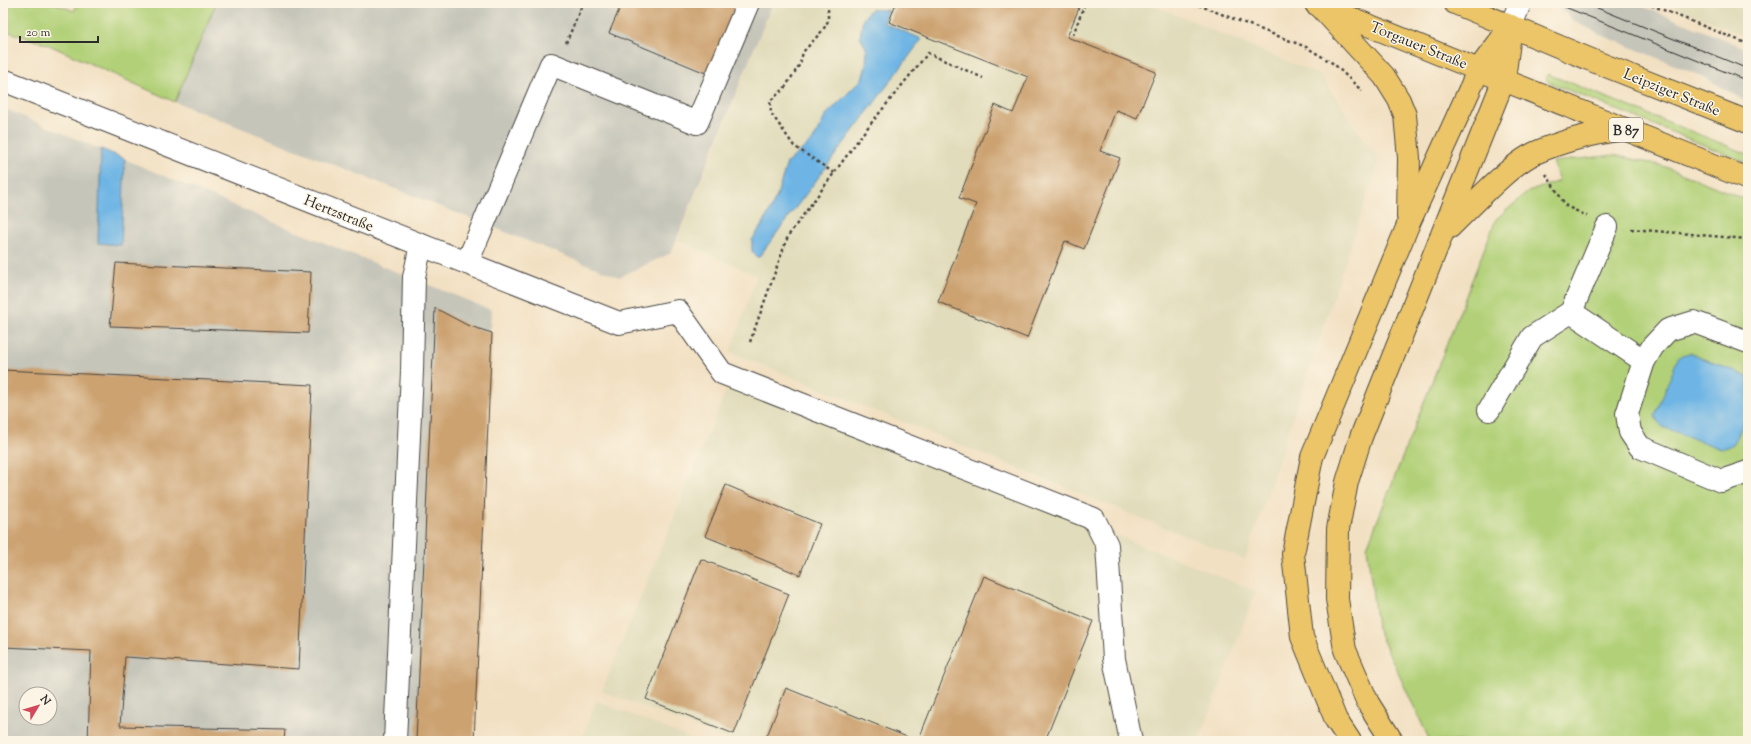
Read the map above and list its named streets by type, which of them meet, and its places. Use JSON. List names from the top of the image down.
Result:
{
  "streets": {
    "main road": ["Torgauer Straße", "Leipziger Straße", "B 87"],
    "street": ["Hertzstraße"]
  },
  "crossings": [
    ["Torgauer Straße", "B 87"]
  ],
  "scale_bar": "20 m",
  "north": "top right"
}
